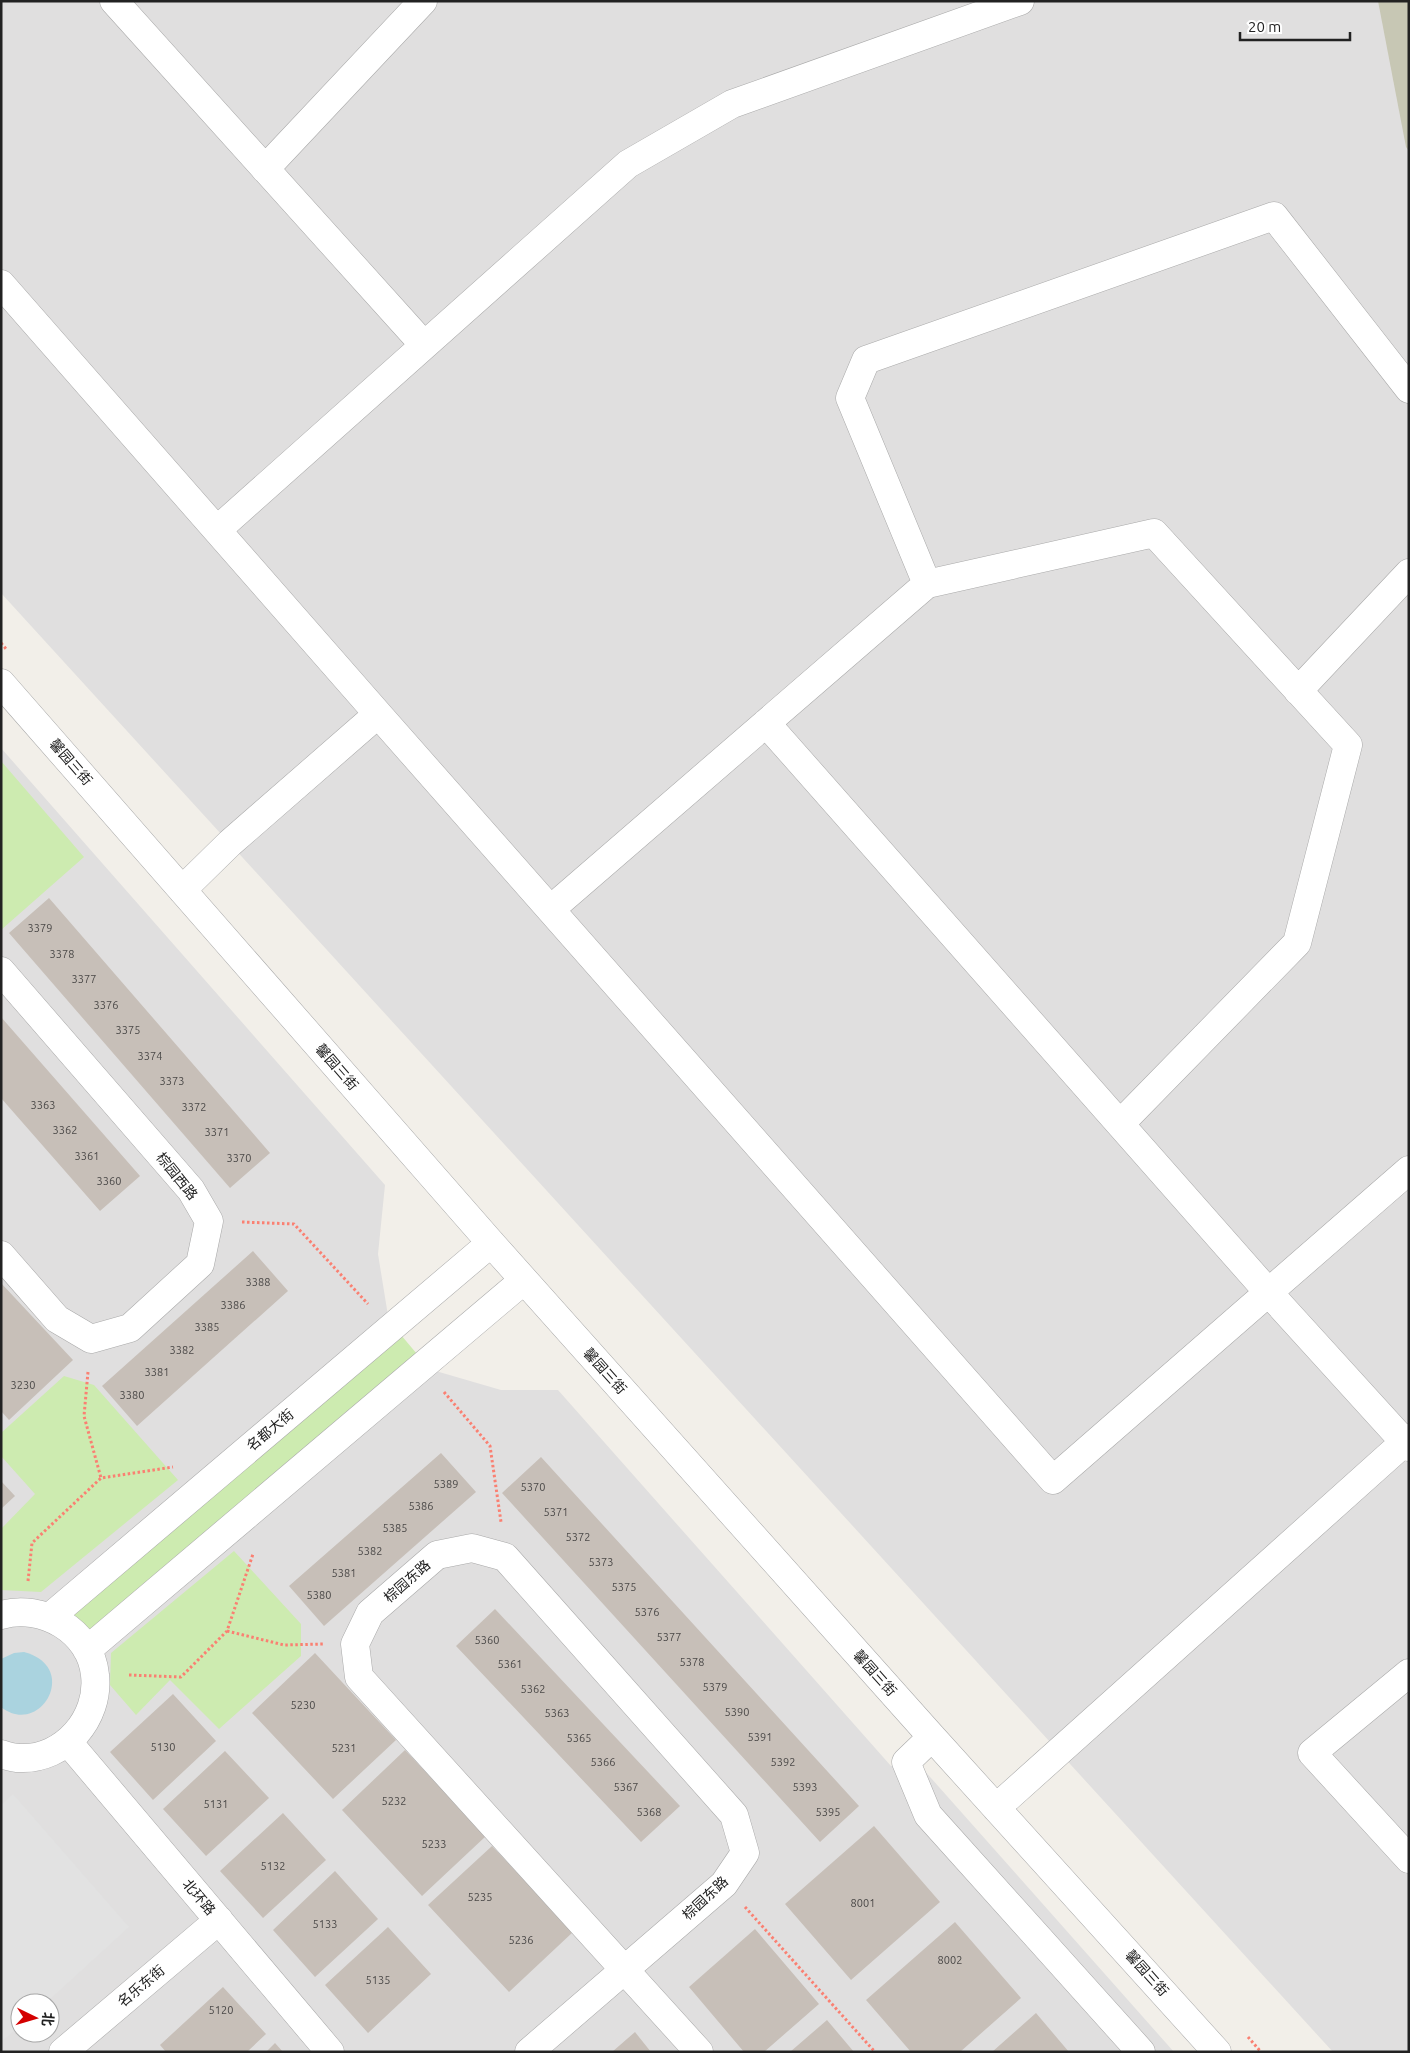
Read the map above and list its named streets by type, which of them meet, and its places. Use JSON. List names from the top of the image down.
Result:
{
  "streets": {
    "street": [
      "馨园三街",
      "棕园西路",
      "名都大街",
      "棕园东路",
      "北环路",
      "名乐东街"
    ]
  },
  "crossings": [
    ["馨园三街", "名都大街"],
    ["北环路", "名乐东街"]
  ],
  "house_numbers": [
    "3379",
    "3378",
    "3377",
    "3376",
    "3375",
    "3374",
    "3373",
    "3363",
    "3372",
    "3362",
    "3371",
    "3361",
    "3370",
    "3360",
    "3388",
    "3386",
    "3385",
    "3382",
    "3381",
    "3230",
    "3380",
    "5389",
    "5370",
    "5386",
    "5371",
    "5385",
    "5372",
    "5382",
    "5373",
    "5381",
    "5375",
    "5380",
    "5376",
    "5377",
    "5360",
    "5378",
    "5361",
    "5379",
    "5362",
    "5230",
    "5390",
    "5363",
    "5391",
    "5365",
    "5130",
    "5231",
    "5366",
    "5392",
    "5367",
    "5393",
    "5232",
    "5131",
    "5368",
    "5395",
    "5233",
    "5132",
    "5235",
    "8001",
    "5133",
    "5236",
    "8002",
    "5135",
    "5120"
  ],
  "scale_bar": "20 m",
  "north": "right"
}
